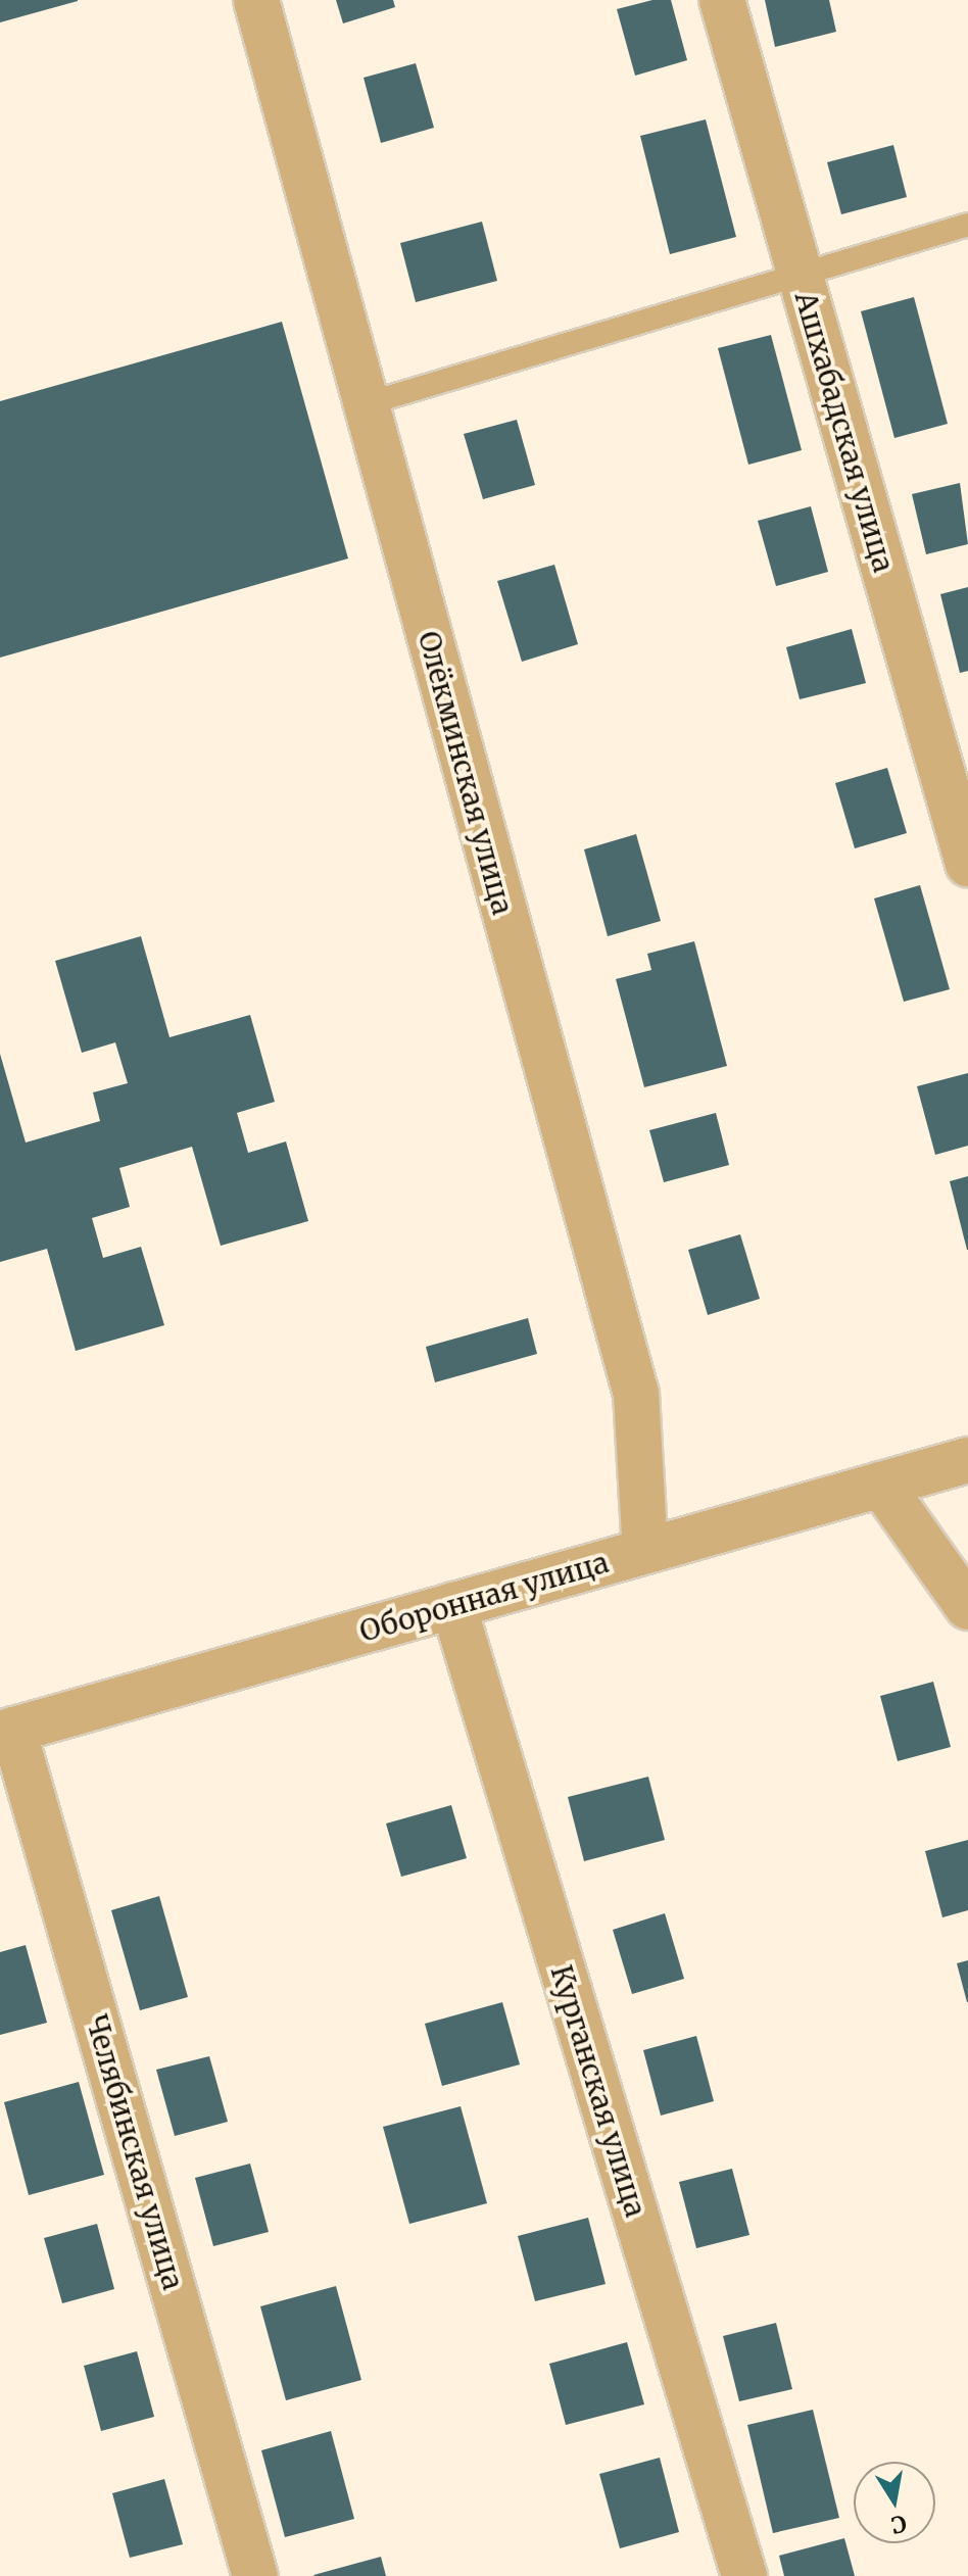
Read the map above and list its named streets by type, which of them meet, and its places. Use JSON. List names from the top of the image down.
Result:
{
  "streets": {
    "street": [
      "Ашхабадская улица",
      "Олёкминская улица",
      "Оборонная улица",
      "Курганская улица",
      "Челябинская улица"
    ]
  },
  "crossings": [
    ["Олёкминская улица", "Оборонная улица"],
    ["Оборонная улица", "Курганская улица"],
    ["Оборонная улица", "Челябинская улица"]
  ],
  "north": "bottom"
}
